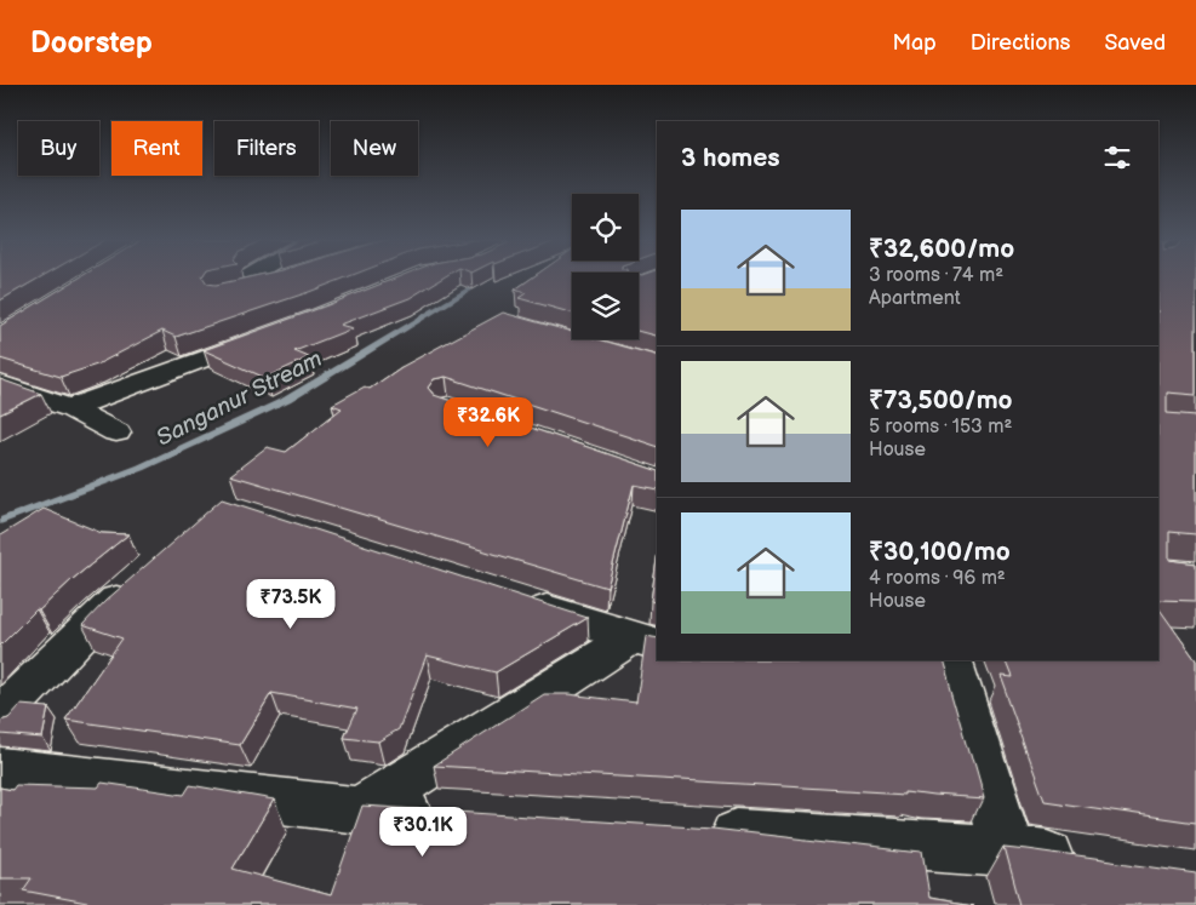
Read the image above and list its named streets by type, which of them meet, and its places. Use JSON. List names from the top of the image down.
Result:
{
  "water": ["Sanganur Stream"],
  "page": {
    "header": "Doorstep",
    "nav": ["Map", "Directions", "Saved"],
    "chip": [
      "Buy",
      "Rent",
      "Filters",
      "New"
    ],
    "heading": "3 homes",
    "list": [
      {
        "name": "₹32,600/mo",
        "note": "3 rooms · 74 m² · Apartment"
      },
      {
        "name": "₹73,500/mo",
        "note": "5 rooms · 153 m² · House"
      },
      {
        "name": "₹30,100/mo",
        "note": "4 rooms · 96 m² · House"
      }
    ],
    "price": ["₹32.6K", "₹73.5K", "₹30.1K"]
  }
}
